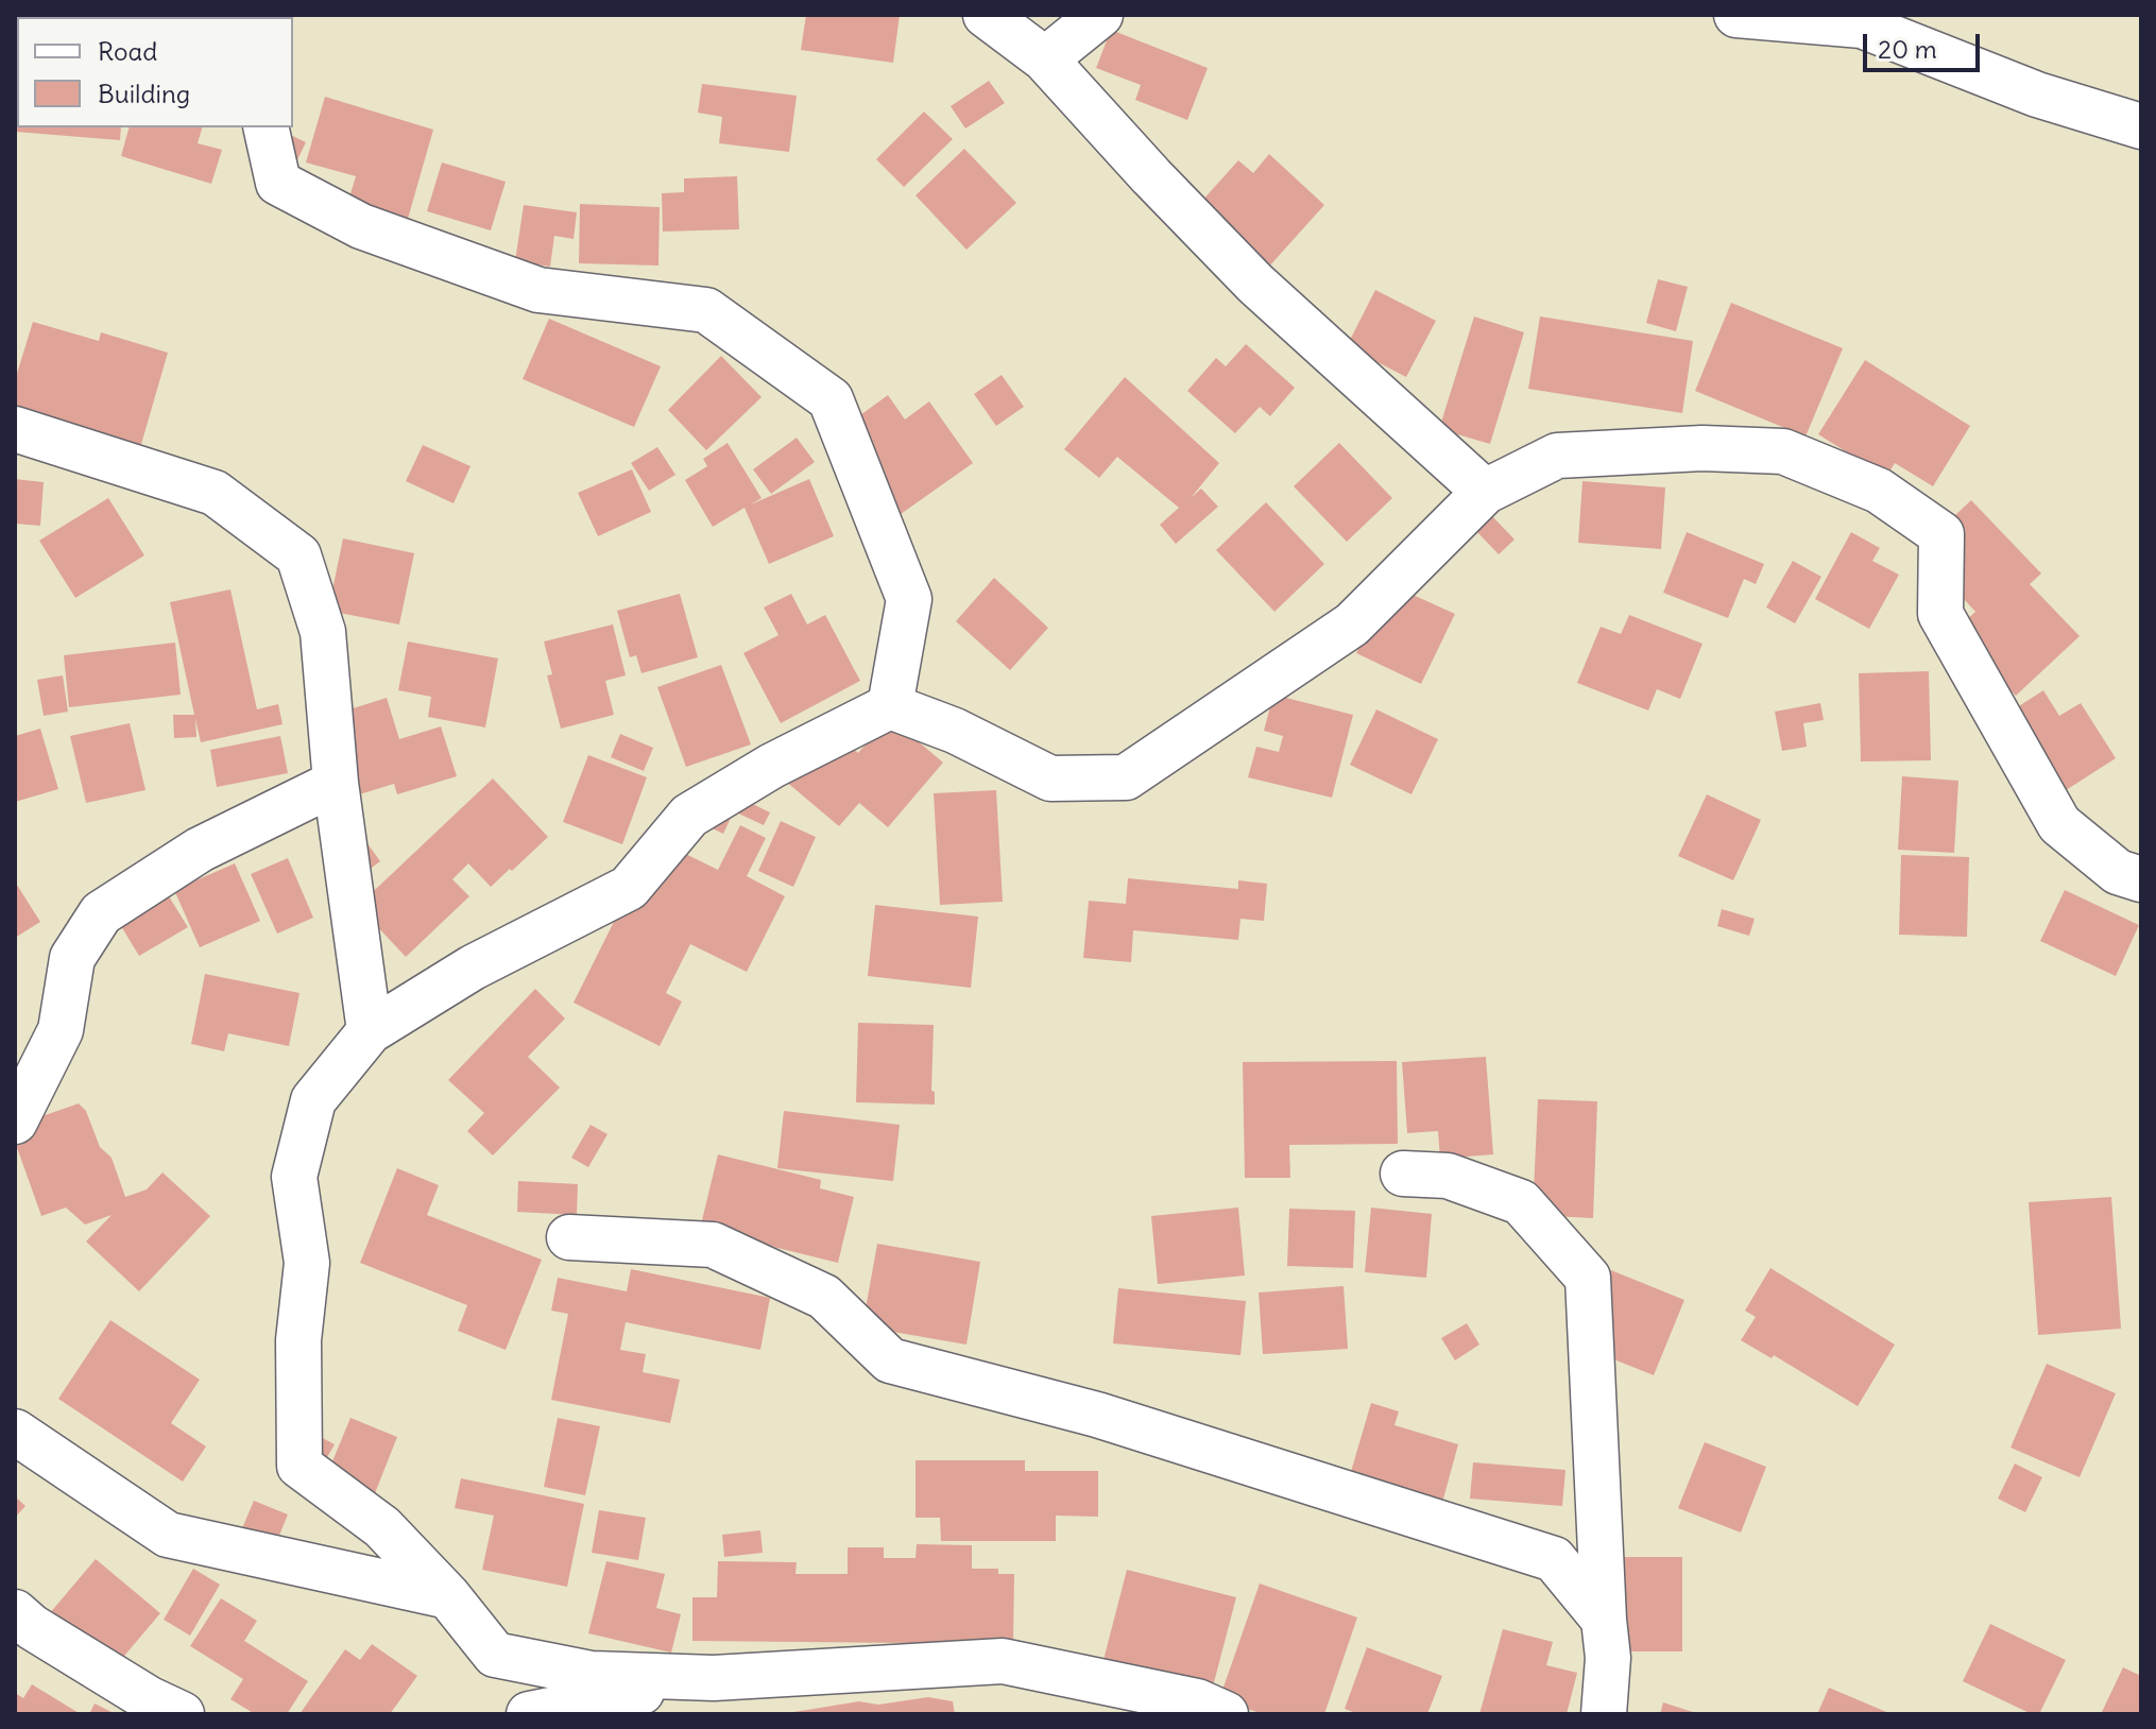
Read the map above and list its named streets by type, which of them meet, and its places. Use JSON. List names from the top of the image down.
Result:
{
  "legend": ["Road", "Building"],
  "scale_bar": "20 m"
}
